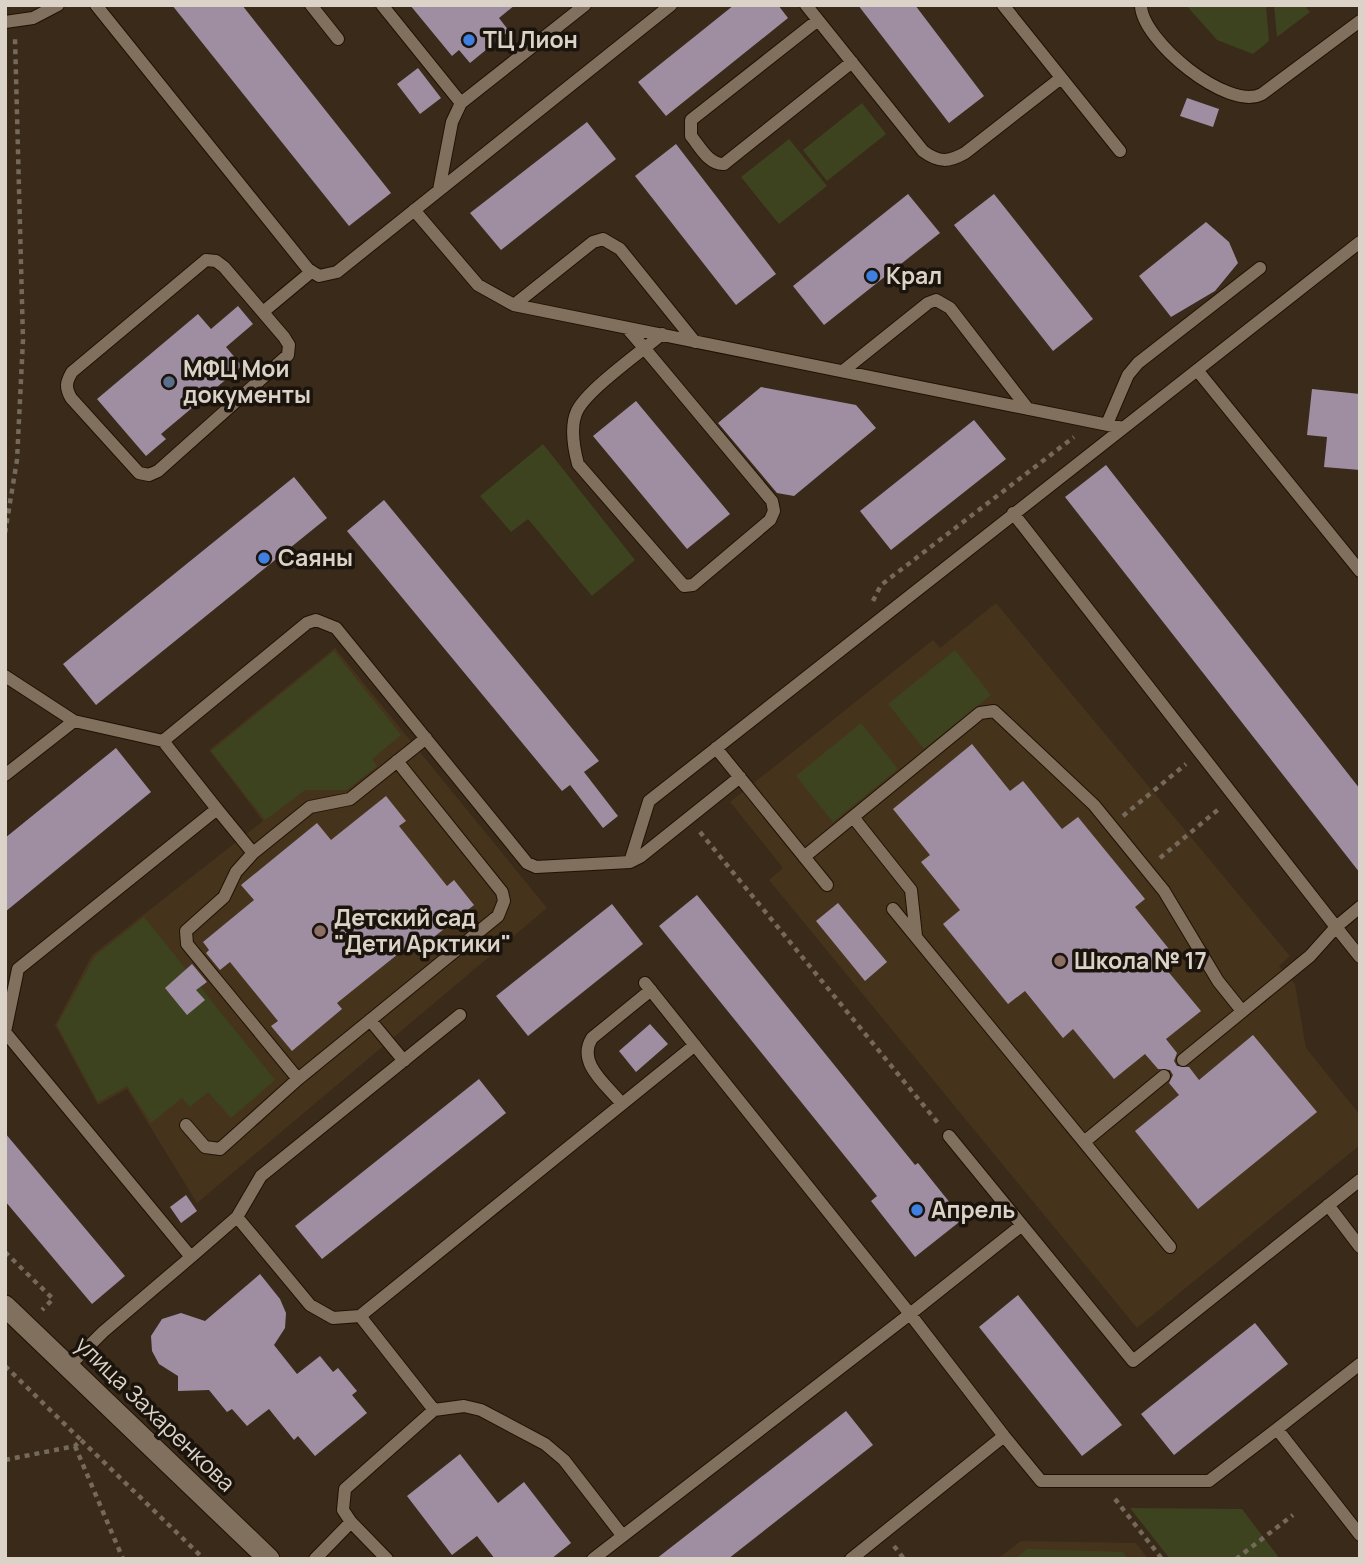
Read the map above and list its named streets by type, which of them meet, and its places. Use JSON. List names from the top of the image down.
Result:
{
  "streets": {
    "street": ["улица Захаренкова"]
  },
  "places": [
    "ТЦ Лион",
    "Крал",
    "МФЦ Мои документы",
    "Саяны",
    "Детский сад \"Дети Арктики\"",
    "Школа № 17",
    "Апрель"
  ]
}
